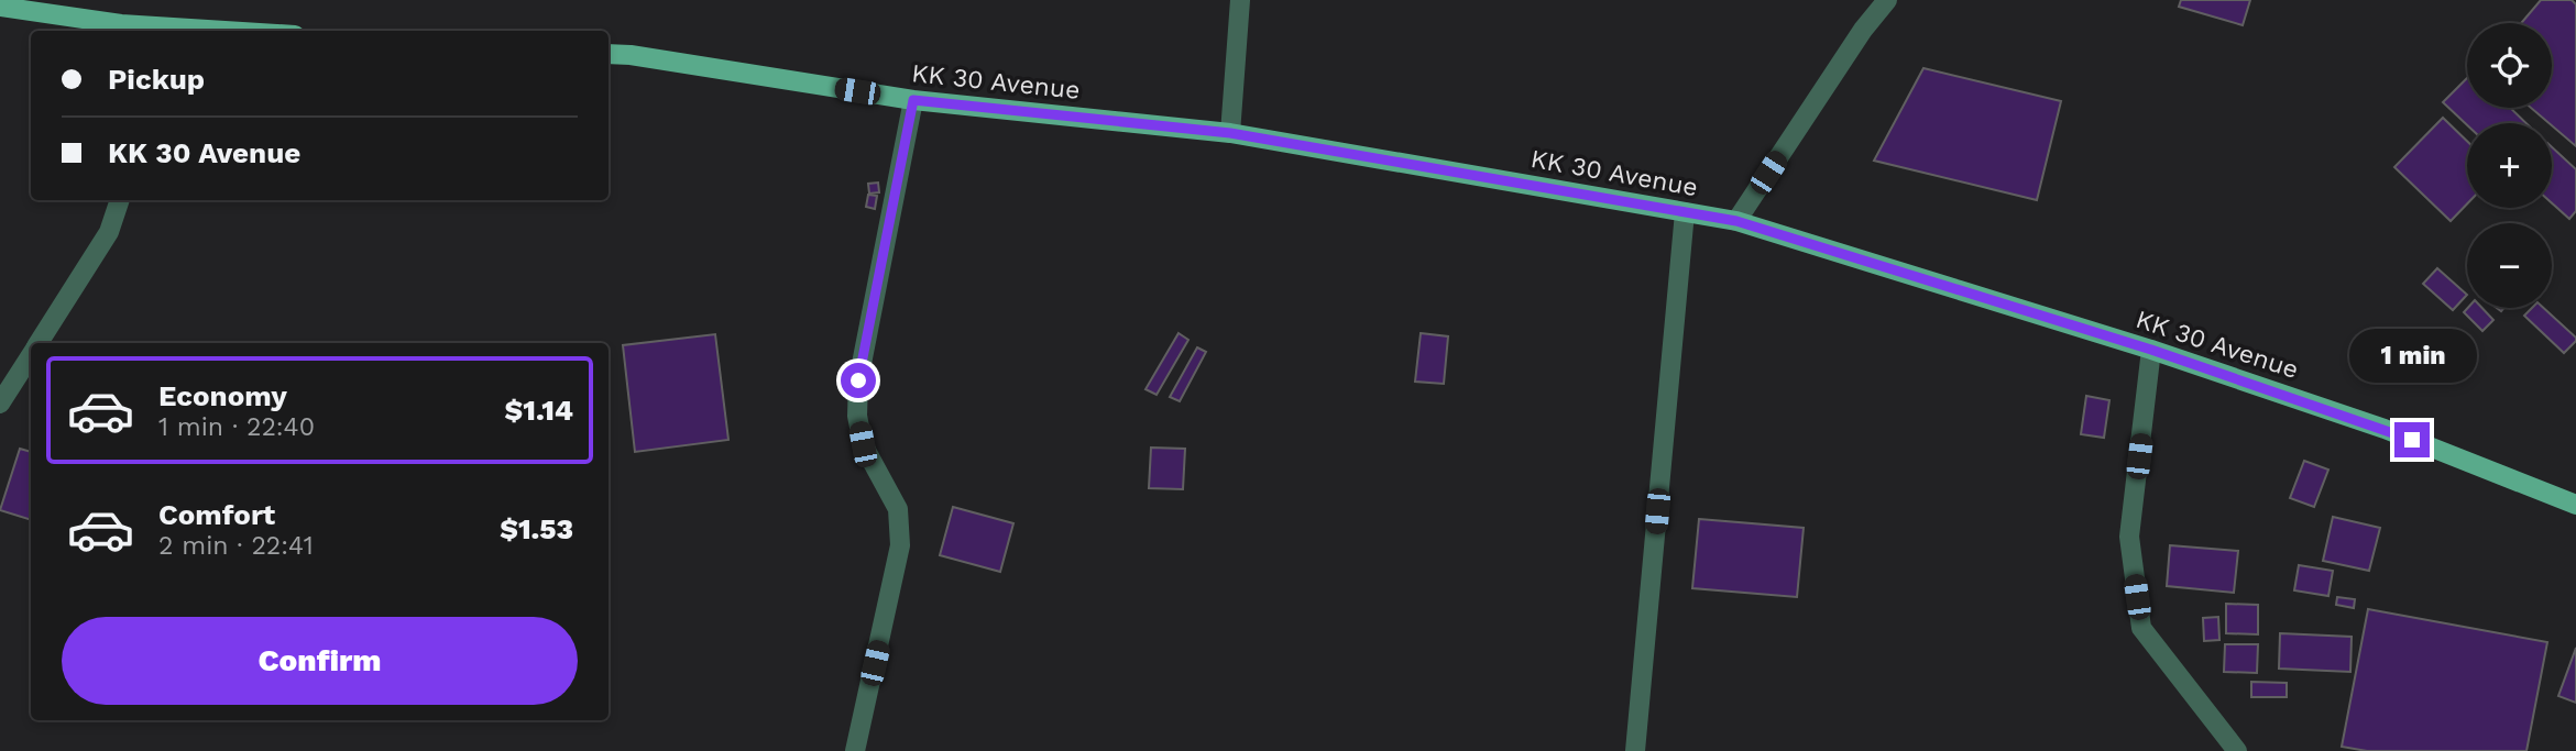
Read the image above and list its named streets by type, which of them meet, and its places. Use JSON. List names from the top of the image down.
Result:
{
  "streets": {
    "main road": ["KK 30 Avenue"]
  },
  "page": {
    "map_buttons": ["+", "−"],
    "banner": ["Pickup", "KK 30 Avenue"],
    "bubble": "1 min",
    "list": [
      {
        "name": "Economy",
        "note": "1 min · 22:40",
        "value": "$1.14"
      },
      {
        "name": "Comfort",
        "note": "2 min · 22:41",
        "value": "$1.53"
      }
    ],
    "buttons": "Confirm"
  }
}
